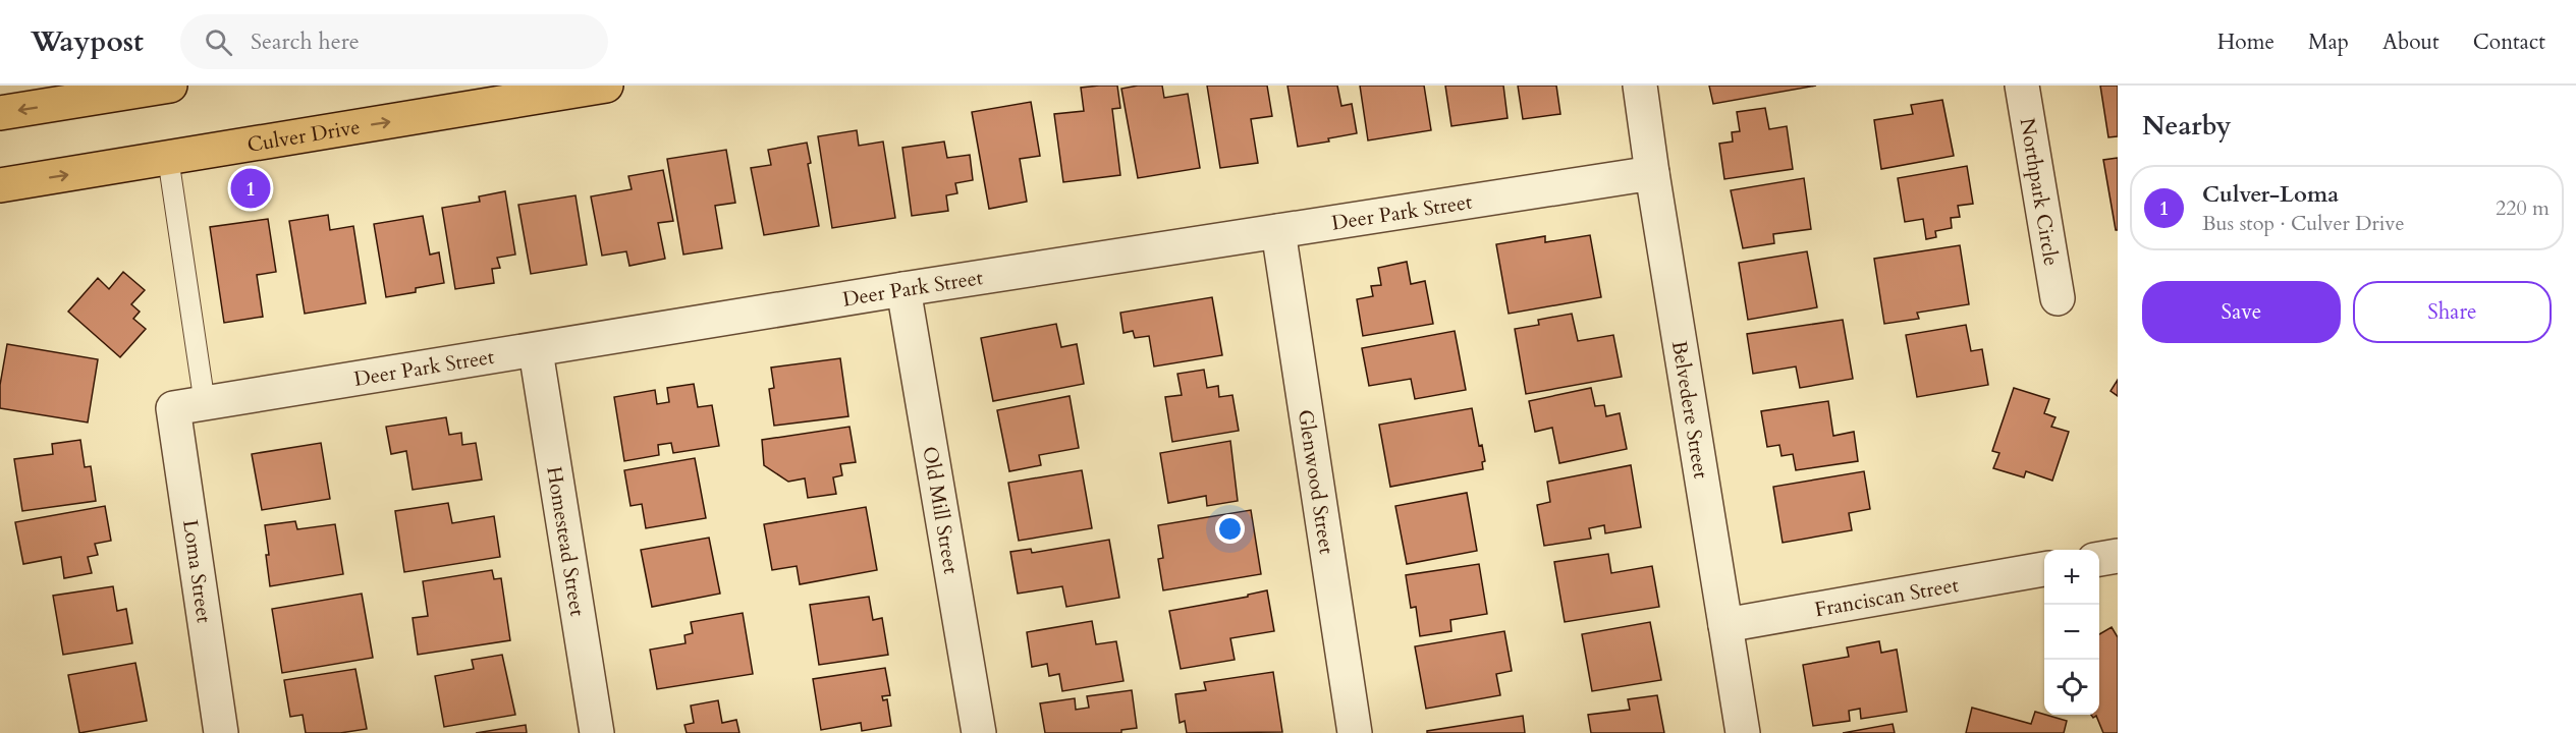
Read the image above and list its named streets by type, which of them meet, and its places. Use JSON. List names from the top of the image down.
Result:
{
  "streets": {
    "main road": ["Culver Drive"],
    "street": [
      "Northpark Circle",
      "Deer Park Street",
      "Belvedere Street",
      "Glenwood Street",
      "Old Mill Street",
      "Homestead Street",
      "Loma Street",
      "Franciscan Street"
    ]
  },
  "crossings": [
    ["Deer Park Street", "Belvedere Street"],
    ["Deer Park Street", "Glenwood Street"],
    ["Deer Park Street", "Old Mill Street"],
    ["Deer Park Street", "Homestead Street"],
    ["Deer Park Street", "Loma Street"],
    ["Belvedere Street", "Franciscan Street"]
  ],
  "one_way": ["Culver Drive"],
  "page": {
    "header": "Waypost",
    "search": "Search here",
    "nav": [
      "Home",
      "Map",
      "About",
      "Contact"
    ],
    "heading": "Nearby",
    "list": [
      {
        "mark": "1",
        "name": "Culver-Loma",
        "note": "Bus stop · Culver Drive",
        "value": "220 m"
      }
    ],
    "pins": "1",
    "buttons": ["Save", "Share"],
    "map_buttons": ["+", "−"]
  }
}
